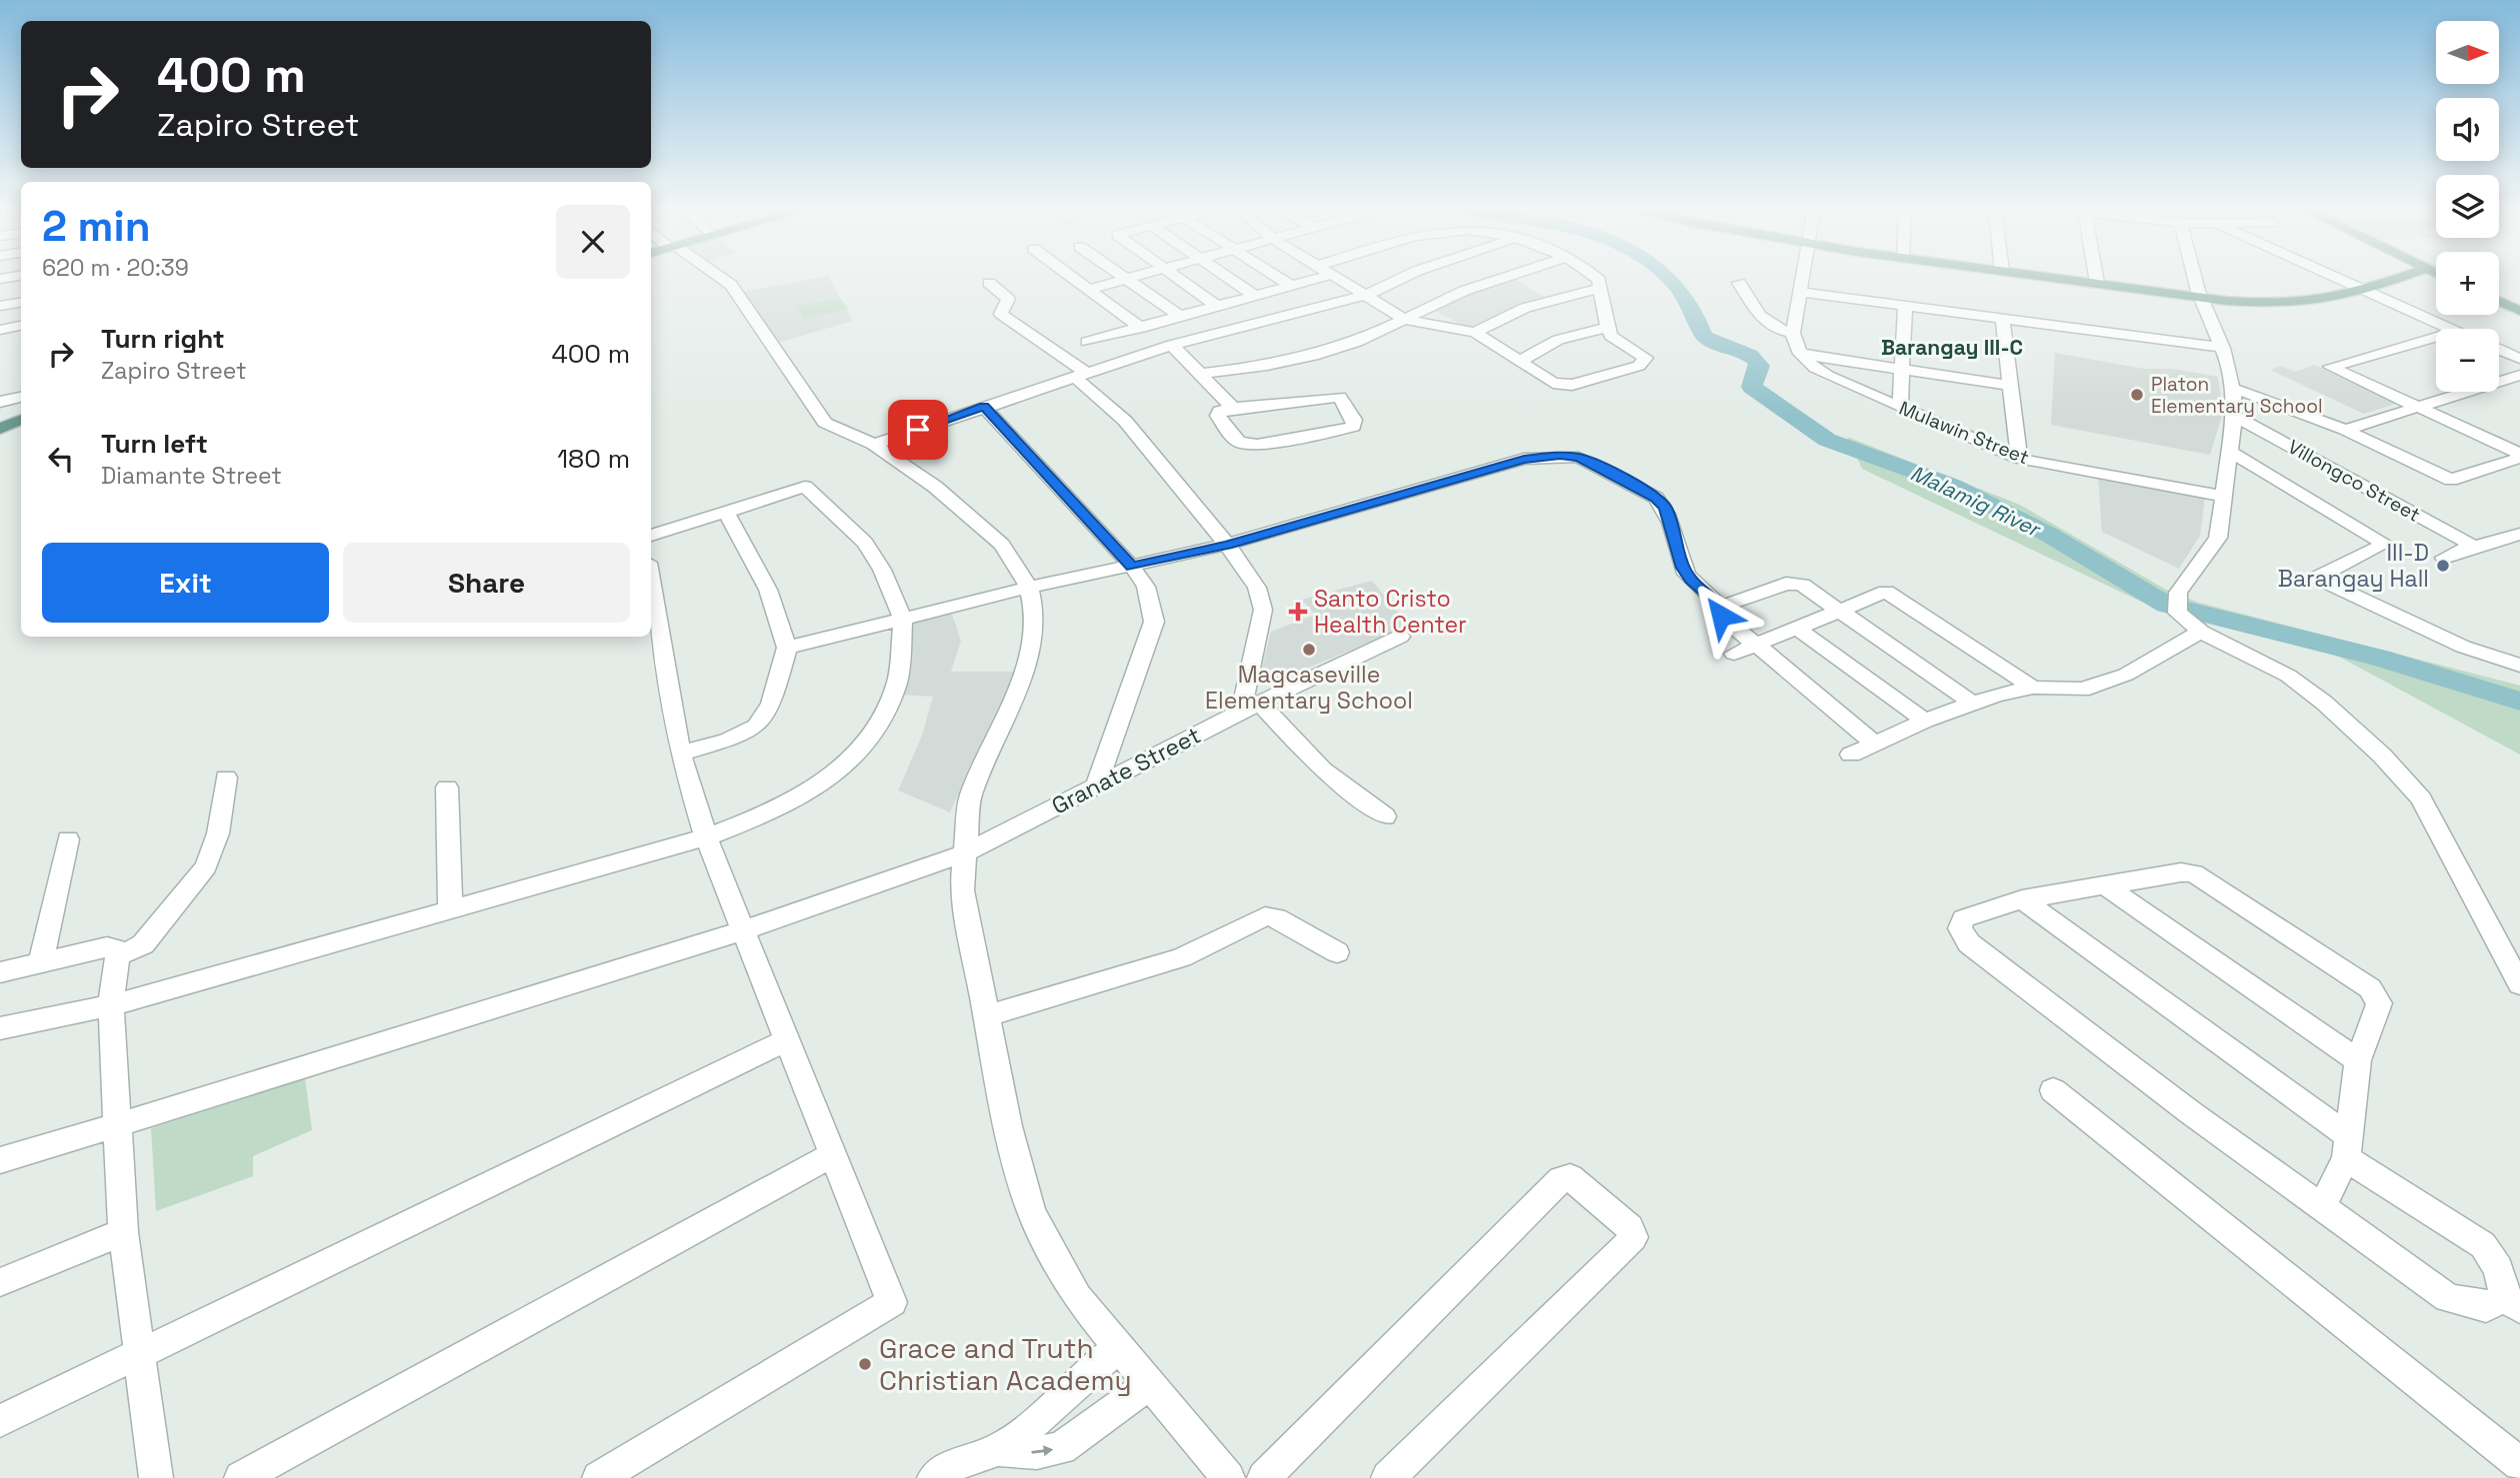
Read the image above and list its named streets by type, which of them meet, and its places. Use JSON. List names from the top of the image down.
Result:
{
  "streets": {
    "street": ["Mulawin Street", "Villongco Street", "Granate Street"]
  },
  "districts": ["Barangay III-C"],
  "water": ["Malamig River"],
  "places": {
    "other": [
      "Platon Elementary School",
      "III-D Barangay Hall",
      "Magcaseville Elementary School",
      "Grace and Truth Christian Academy"
    ],
    "health": ["Santo Cristo Health Center"]
  },
  "north": "right",
  "page": {
    "map_buttons": ["+", "−"],
    "turn": ["400 m", "Zapiro Street"],
    "heading": ["2 min", "620 m · 20:39"],
    "list": [
      {
        "name": "Turn right",
        "note": "Zapiro Street",
        "value": "400 m"
      },
      {
        "name": "Turn left",
        "note": "Diamante Street",
        "value": "180 m"
      }
    ],
    "buttons": ["Exit", "Share"]
  }
}
